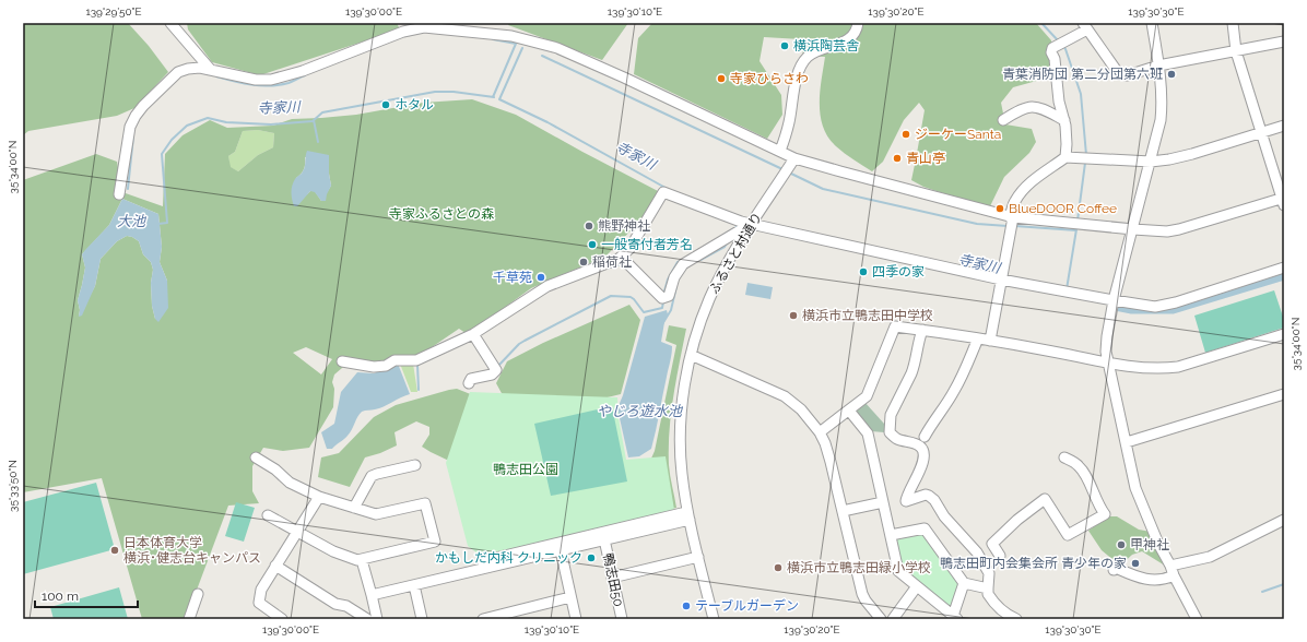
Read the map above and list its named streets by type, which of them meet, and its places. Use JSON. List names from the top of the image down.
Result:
{
  "streets": {
    "street": ["ふるさと村通り", "鴨志田50"]
  },
  "water": ["寺家川", "大池", "やじろ遊水池"],
  "parks": ["寺家ふるさとの森", "鴨志田公園"],
  "places": [
    "横浜陶芸舎",
    "青葉消防団 第二分団第六班",
    "寺家ひらさわ",
    "ホタル",
    "ジーケーSanta",
    "青山亭",
    "BlueDOOR Coffee",
    "熊野神社",
    "一般寄付者芳名",
    "稲荷社",
    "四季の家",
    "千草苑",
    "横浜市立鴨志田中学校",
    "甲神社",
    "日本体育大学 横浜･健志台キャンパス",
    "かもしだ内科 クリニック",
    "鴨志田町内会集会所 青少年の家",
    "横浜市立鴨志田緑小学校",
    "テーブルガーデン"
  ],
  "scale_bar": "100 m",
  "coordinates": [
    "139°29'50\"E",
    "139°30'00\"E",
    "139°30'10\"E",
    "139°30'20\"E",
    "139°30'30\"E",
    "35°34'00\"N",
    "35°33'50\"N"
  ]
}
